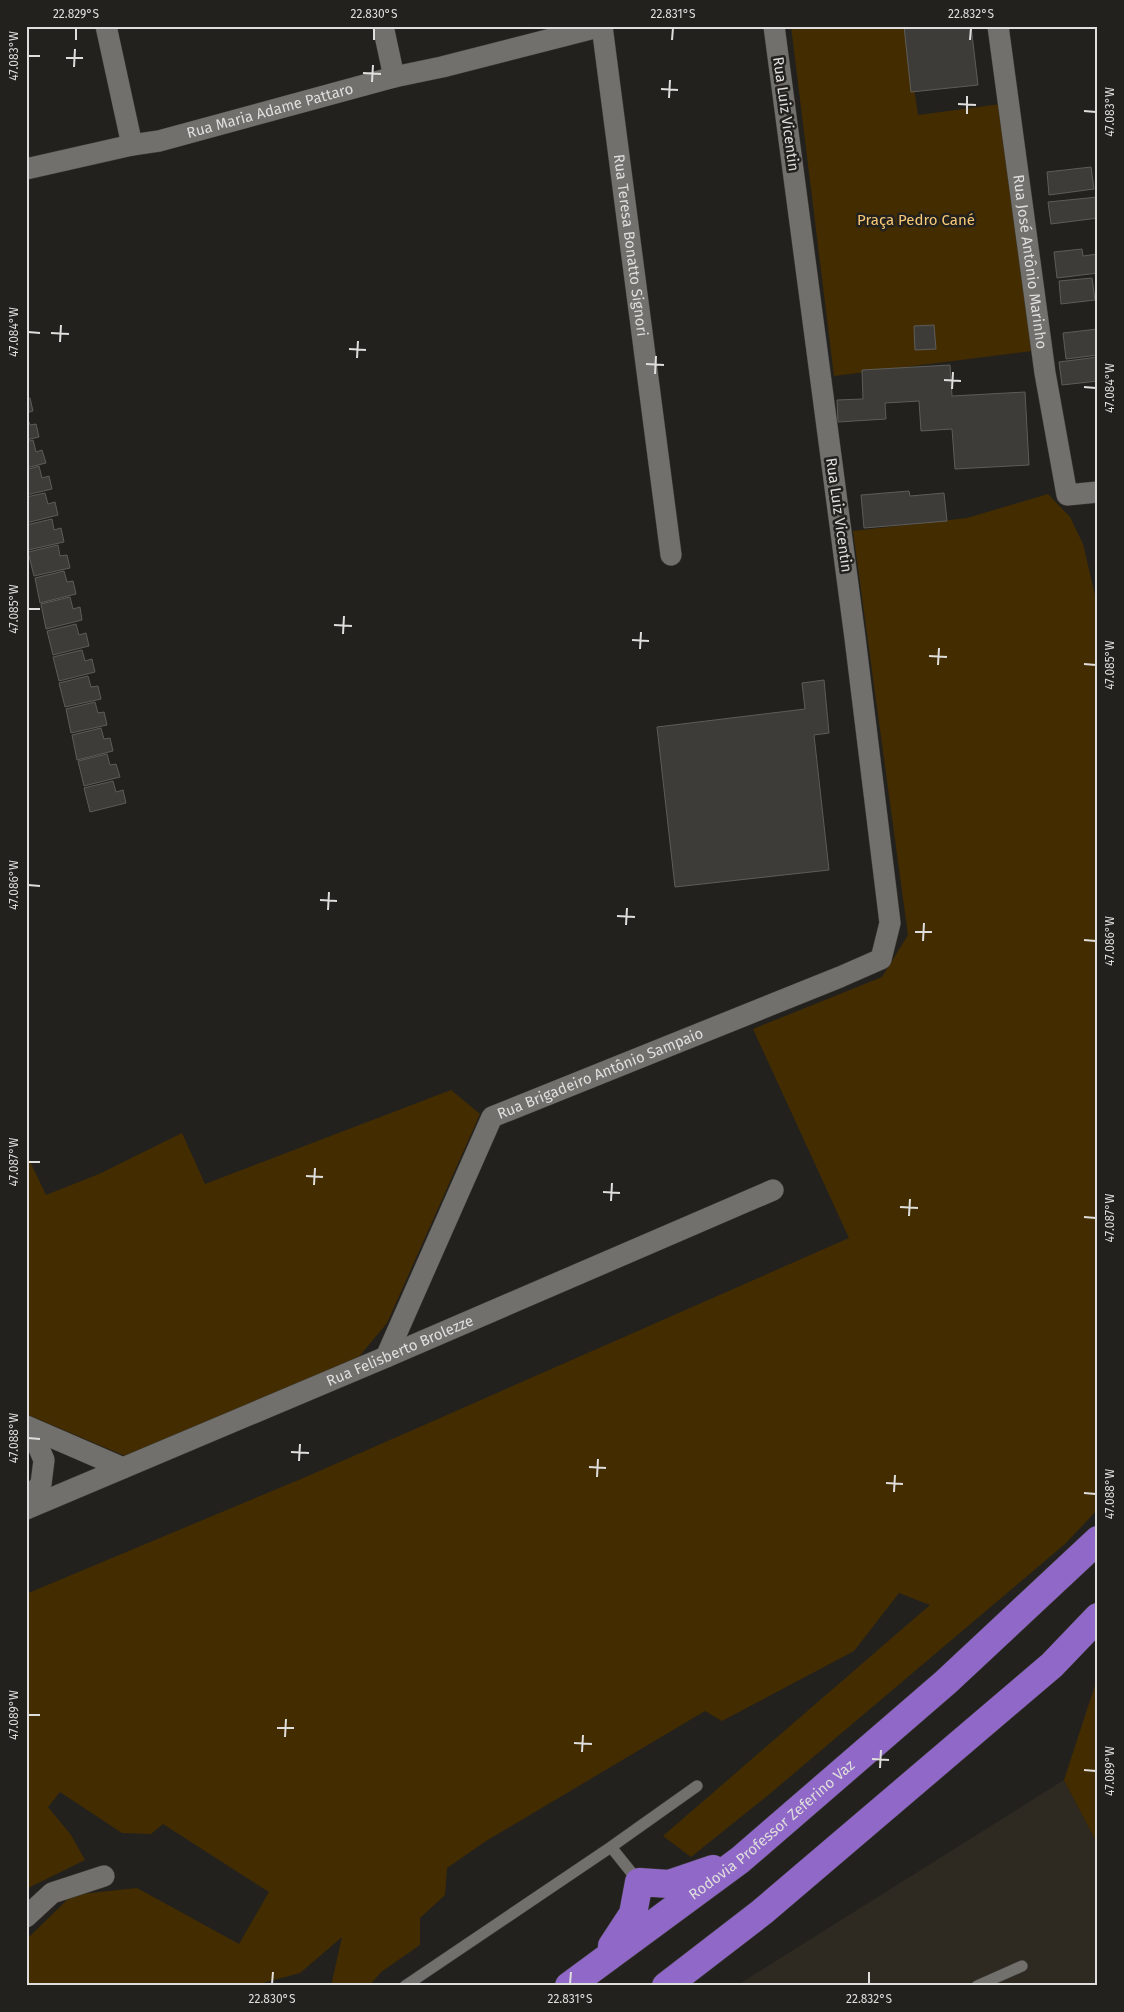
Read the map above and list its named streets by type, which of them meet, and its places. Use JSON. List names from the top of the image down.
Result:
{
  "streets": {
    "highway": ["Rodovia Professor Zeferino Vaz"],
    "street": [
      "Rua Maria Adame Pattaro",
      "Rua Luiz Vicentin",
      "Rua Teresa Bonatto Signori",
      "Rua José Antônio Marinho",
      "Rua Brigadeiro Antônio Sampaio",
      "Rua Felisberto Brolezze"
    ]
  },
  "crossings": [
    ["Rua Maria Adame Pattaro", "Rua Teresa Bonatto Signori"],
    ["Rua Luiz Vicentin", "Rua Brigadeiro Antônio Sampaio"],
    ["Rua Brigadeiro Antônio Sampaio", "Rua Felisberto Brolezze"]
  ],
  "parks": ["Praça Pedro Cané"],
  "coordinates": [
    "22.829°S",
    "22.830°S",
    "22.831°S",
    "22.832°S",
    "47.083°W",
    "47.084°W",
    "47.085°W",
    "47.086°W",
    "47.087°W",
    "47.088°W",
    "47.089°W"
  ]
}
